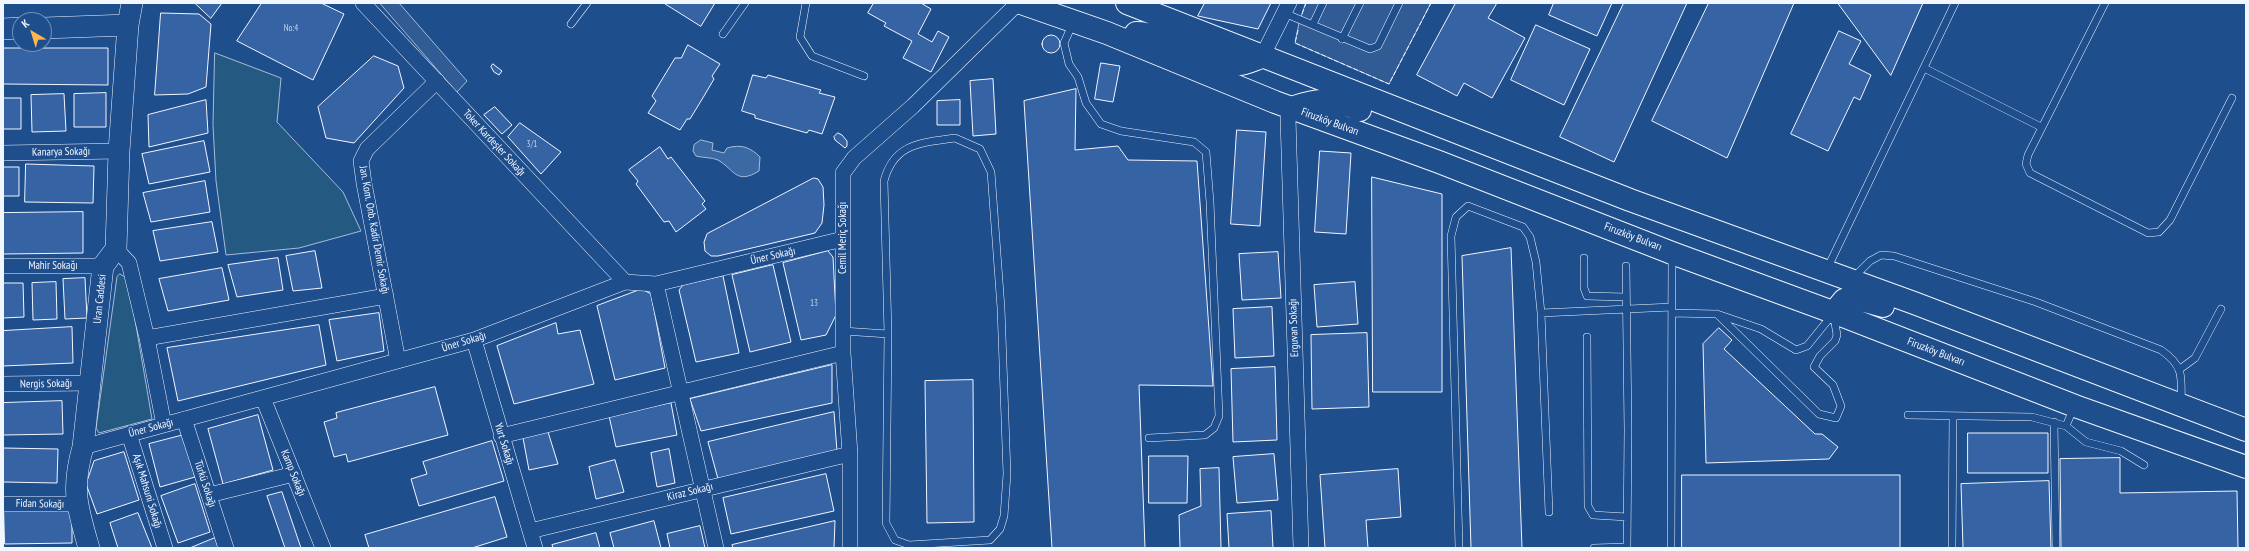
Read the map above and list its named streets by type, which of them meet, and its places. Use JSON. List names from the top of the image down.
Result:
{
  "streets": {
    "main road": ["Firuzköy Bulvarı", "Uran Caddesi"],
    "street": [
      "Toker Kardeşler Sokağı",
      "Kanarya Sokağı",
      "Jan. Kom. Onb. Kadir Demir Sokağı",
      "Cemil Meriç Sokağı",
      "Üner Sokağı",
      "Mahir Sokağı",
      "Erguvan Sokağı",
      "Nergis Sokağı",
      "Yurt Sokağı",
      "Kamp Sokağı",
      "Türkü Sokağı",
      "Aşık Mahsuni Sokağı",
      "Kiraz Sokağı",
      "Fidan Sokağı"
    ]
  },
  "crossings": [
    ["Firuzköy Bulvarı", "Erguvan Sokağı"],
    ["Toker Kardeşler Sokağı", "Jan. Kom. Onb. Kadir Demir Sokağı"],
    ["Toker Kardeşler Sokağı", "Üner Sokağı"],
    ["Jan. Kom. Onb. Kadir Demir Sokağı", "Üner Sokağı"],
    ["Cemil Meriç Sokağı", "Üner Sokağı"],
    ["Cemil Meriç Sokağı", "Kiraz Sokağı"],
    ["Üner Sokağı", "Uran Caddesi"],
    ["Üner Sokağı", "Yurt Sokağı"],
    ["Üner Sokağı", "Kamp Sokağı"],
    ["Üner Sokağı", "Türkü Sokağı"],
    ["Üner Sokağı", "Aşık Mahsuni Sokağı"],
    ["Mahir Sokağı", "Uran Caddesi"],
    ["Uran Caddesi", "Nergis Sokağı"],
    ["Uran Caddesi", "Fidan Sokağı"],
    ["Yurt Sokağı", "Kiraz Sokağı"]
  ],
  "house_numbers": ["No:4", "3/1", "13"],
  "north": "top left"
}
